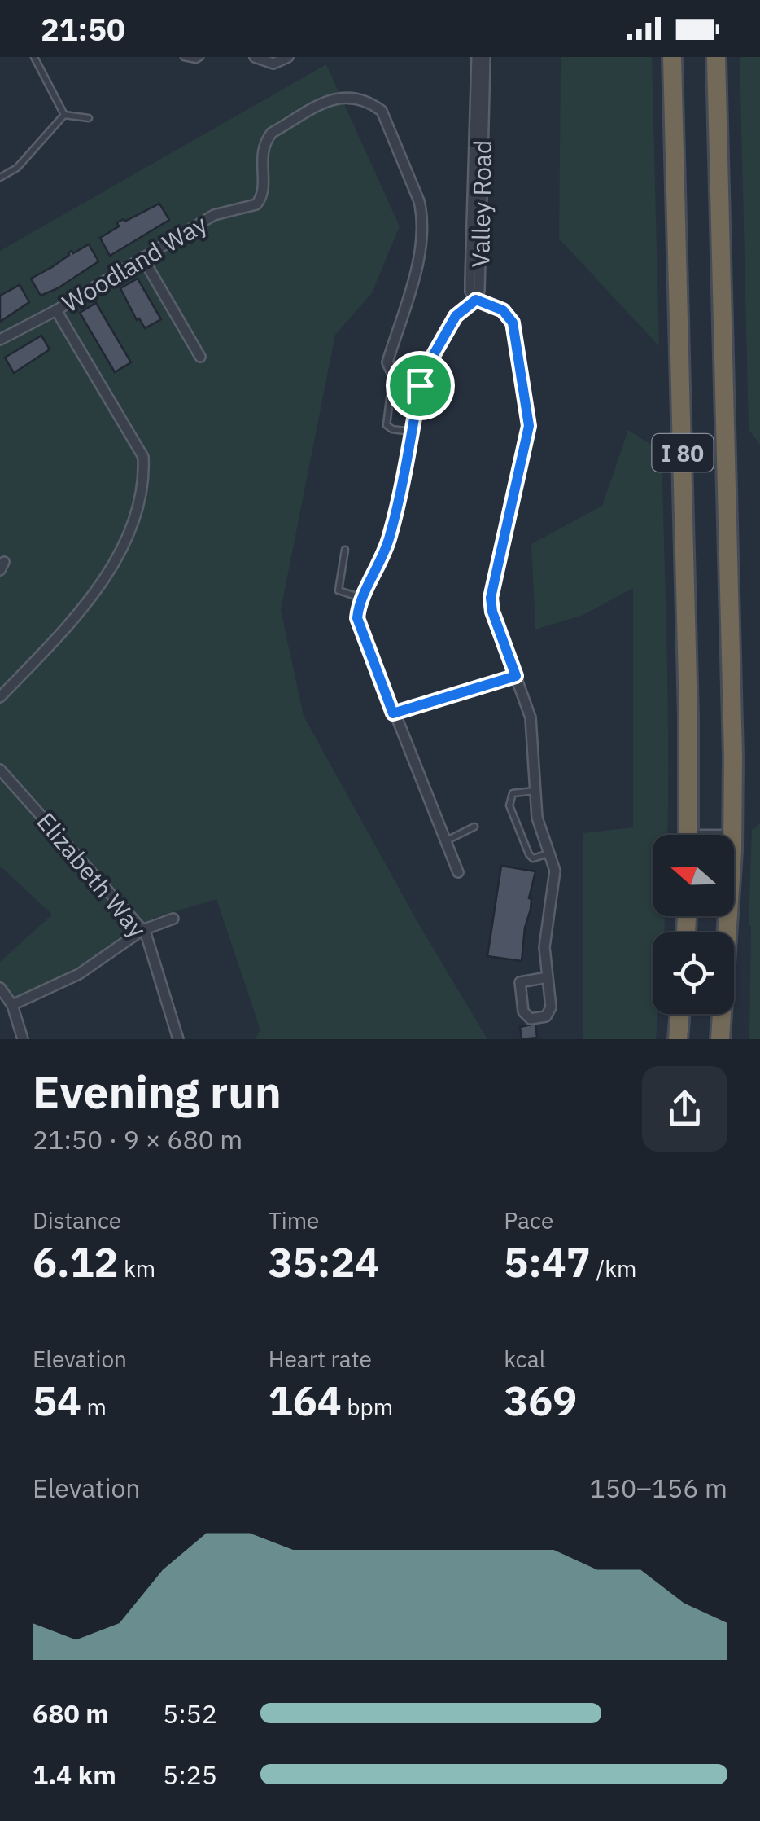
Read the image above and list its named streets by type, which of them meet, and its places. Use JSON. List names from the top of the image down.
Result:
{
  "streets": {
    "highway": ["I 80"],
    "street": ["Valley Road", "Woodland Way", "Elizabeth Way"]
  },
  "north": "left",
  "page": {
    "status": "21:50",
    "heading": ["Evening run", "21:50 · 9 × 680 m"],
    "stats": [
      ["Distance", "6.12 km"],
      ["Time", "35:24"],
      ["Pace", "5:47 /km"],
      ["Elevation", "54 m"],
      ["Heart rate", "164 bpm"],
      ["kcal", "369"]
    ],
    "chart": ["Elevation", "150–156 m"],
    "list": [
      {
        "name": "680 m",
        "note": "5:52"
      },
      {
        "name": "1.4 km",
        "note": "5:25"
      }
    ]
  }
}
